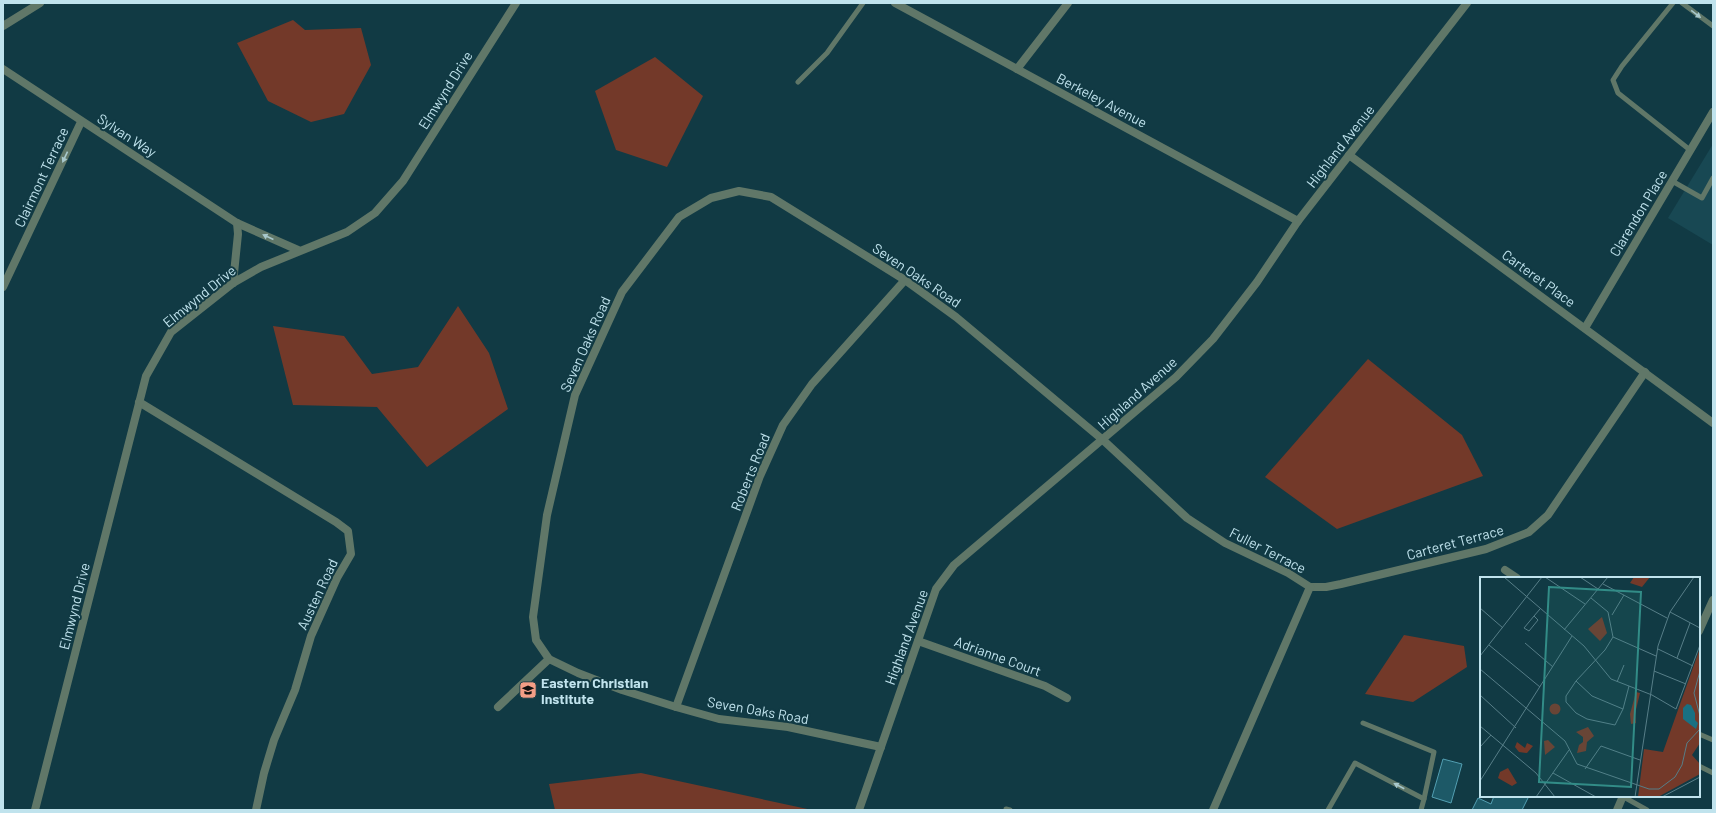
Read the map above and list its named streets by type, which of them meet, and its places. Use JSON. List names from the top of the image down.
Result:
{
  "streets": {
    "street": [
      "Elmwynd Drive",
      "Berkeley Avenue",
      "Sylvan Way",
      "Highland Avenue",
      "Clairmont Terrace",
      "Clarendon Place",
      "Seven Oaks Road",
      "Carteret Place",
      "Roberts Road",
      "Carteret Terrace",
      "Fuller Terrace",
      "Austen Road",
      "Adrianne Court"
    ]
  },
  "crossings": [
    ["Elmwynd Drive", "Sylvan Way"],
    ["Elmwynd Drive", "Austen Road"],
    ["Berkeley Avenue", "Highland Avenue"],
    ["Sylvan Way", "Clairmont Terrace"],
    ["Highland Avenue", "Seven Oaks Road"],
    ["Highland Avenue", "Carteret Place"],
    ["Highland Avenue", "Fuller Terrace"],
    ["Highland Avenue", "Adrianne Court"],
    ["Clarendon Place", "Carteret Place"],
    ["Seven Oaks Road", "Roberts Road"],
    ["Seven Oaks Road", "Fuller Terrace"],
    ["Carteret Place", "Carteret Terrace"],
    ["Carteret Terrace", "Fuller Terrace"]
  ],
  "one_way": ["Clairmont Terrace"],
  "places": {
    "school or university": ["Eastern Christian Institute"]
  }
}
